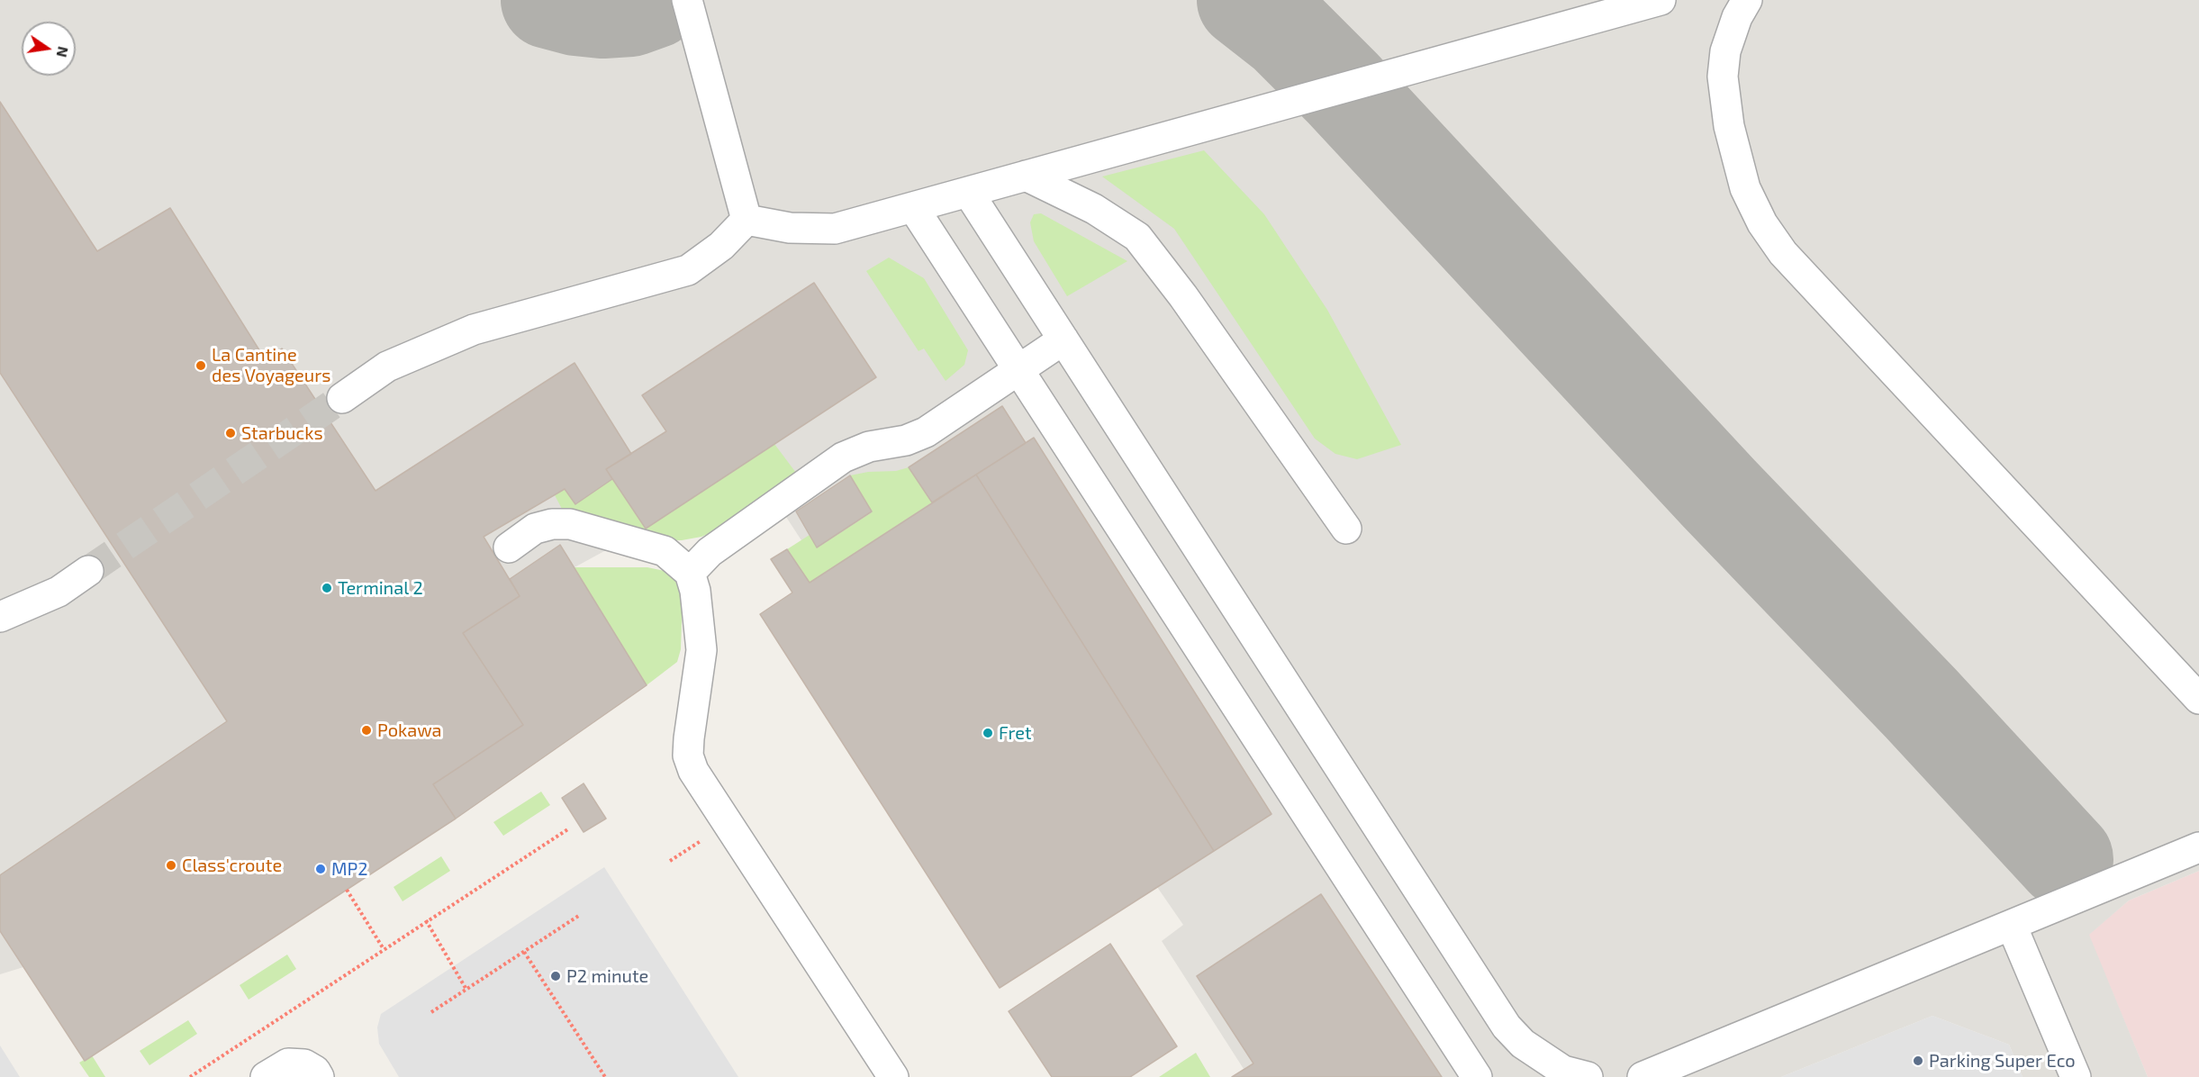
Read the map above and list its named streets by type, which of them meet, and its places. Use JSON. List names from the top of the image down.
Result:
{
  "places": [
    "La Cantine des Voyageurs",
    "Starbucks",
    "Terminal 2",
    "Pokawa",
    "Fret",
    "Class'croute",
    "MP2",
    "P2 minute",
    "Parking Super Eco"
  ],
  "north": "right"
}
